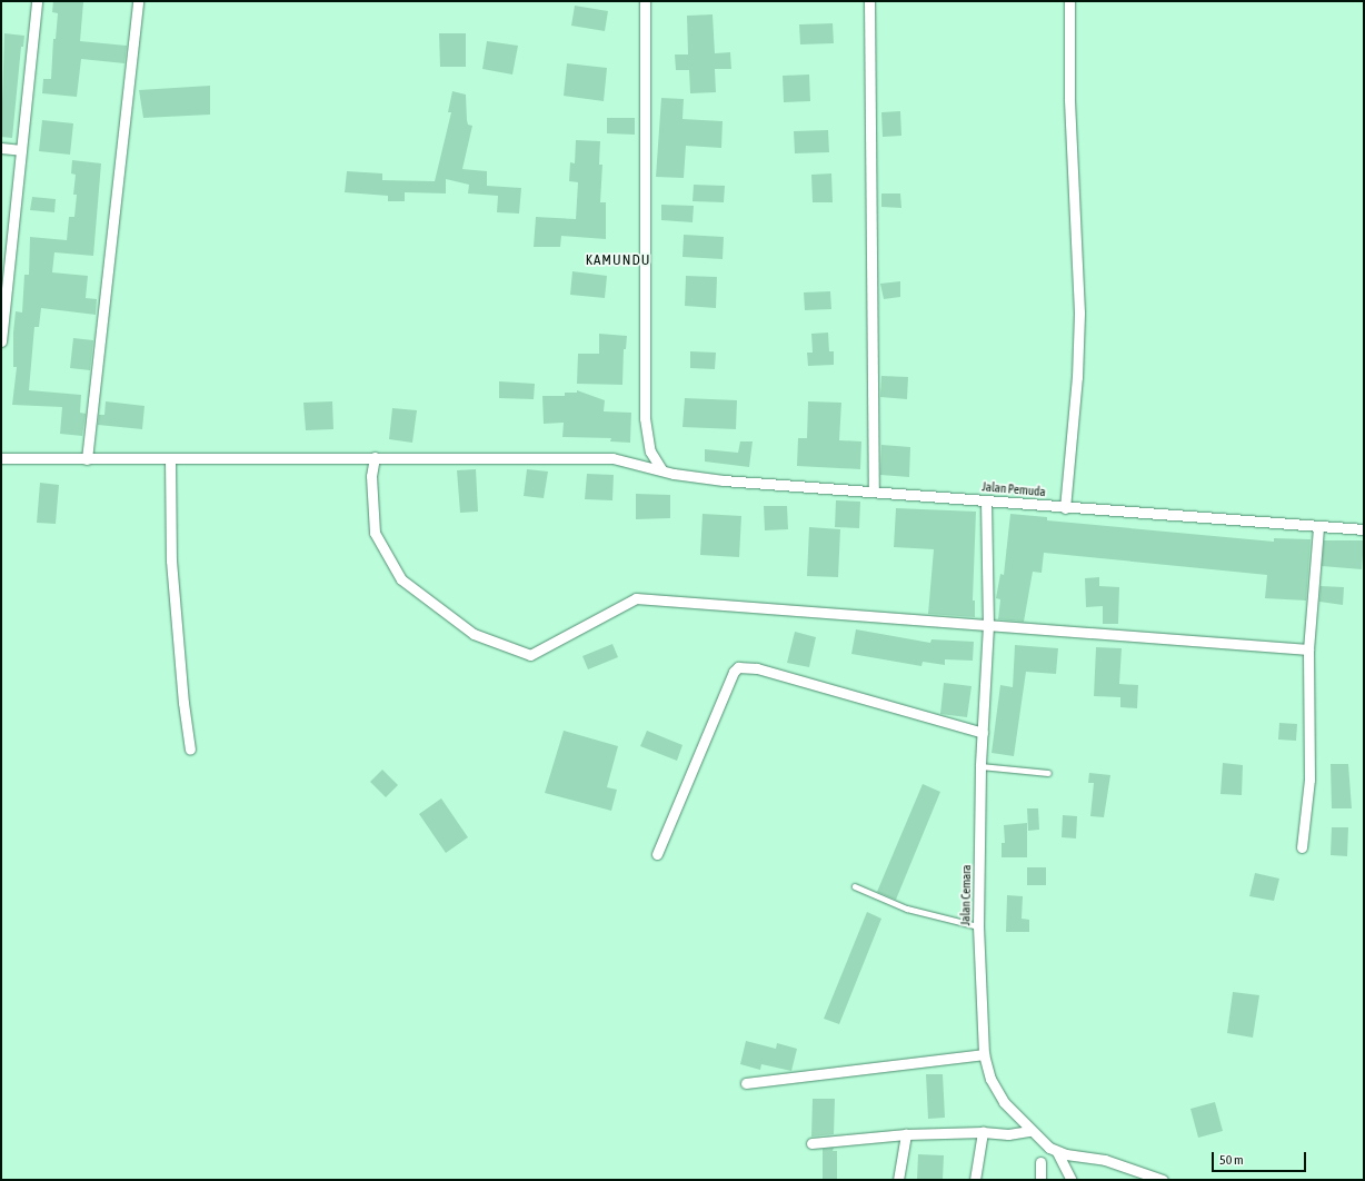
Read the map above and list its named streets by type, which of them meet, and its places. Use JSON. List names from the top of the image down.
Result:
{
  "streets": {
    "street": ["Jalan Pemuda", "Jalan Cemara"]
  },
  "crossings": [
    ["Jalan Pemuda", "Jalan Cemara"]
  ],
  "districts": ["KAMUNDU"],
  "scale_bar": "50 m"
}
